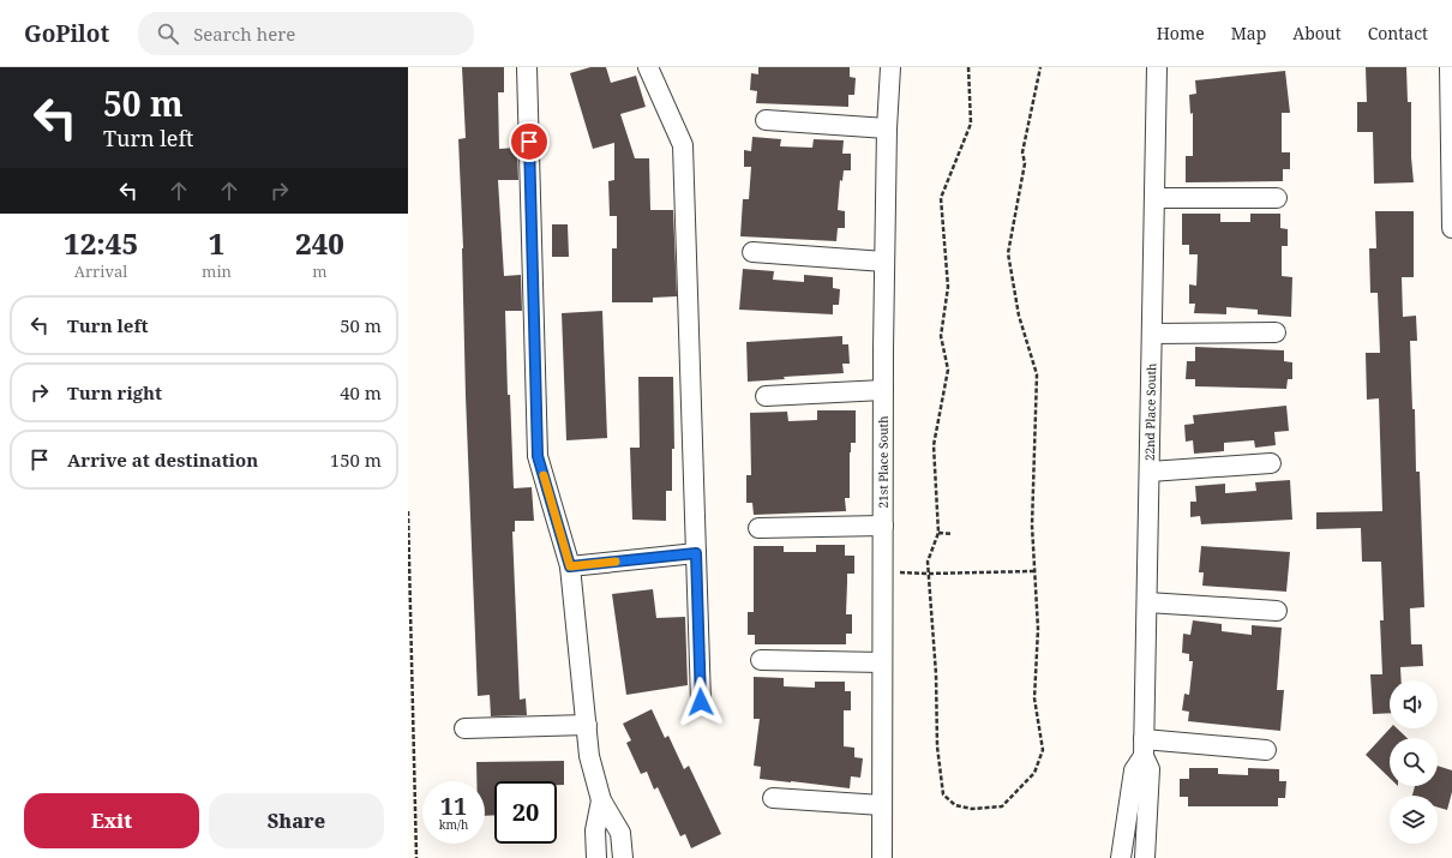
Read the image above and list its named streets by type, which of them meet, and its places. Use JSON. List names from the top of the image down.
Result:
{
  "streets": {
    "street": ["22nd Place South", "21st Place South"]
  },
  "page": {
    "header": "GoPilot",
    "search": "Search here",
    "nav": [
      "Home",
      "Map",
      "About",
      "Contact"
    ],
    "turn": ["50 m", "Turn left"],
    "eta": [
      "12:45",
      "Arrival",
      "1",
      "min",
      "240",
      "m"
    ],
    "list": [
      {
        "name": "Turn left",
        "value": "50 m"
      },
      {
        "name": "Turn right",
        "value": "40 m"
      },
      {
        "name": "Arrive at destination",
        "value": "150 m"
      }
    ],
    "speed": "11 km/h",
    "limit": "20",
    "buttons": ["Exit", "Share"]
  }
}
